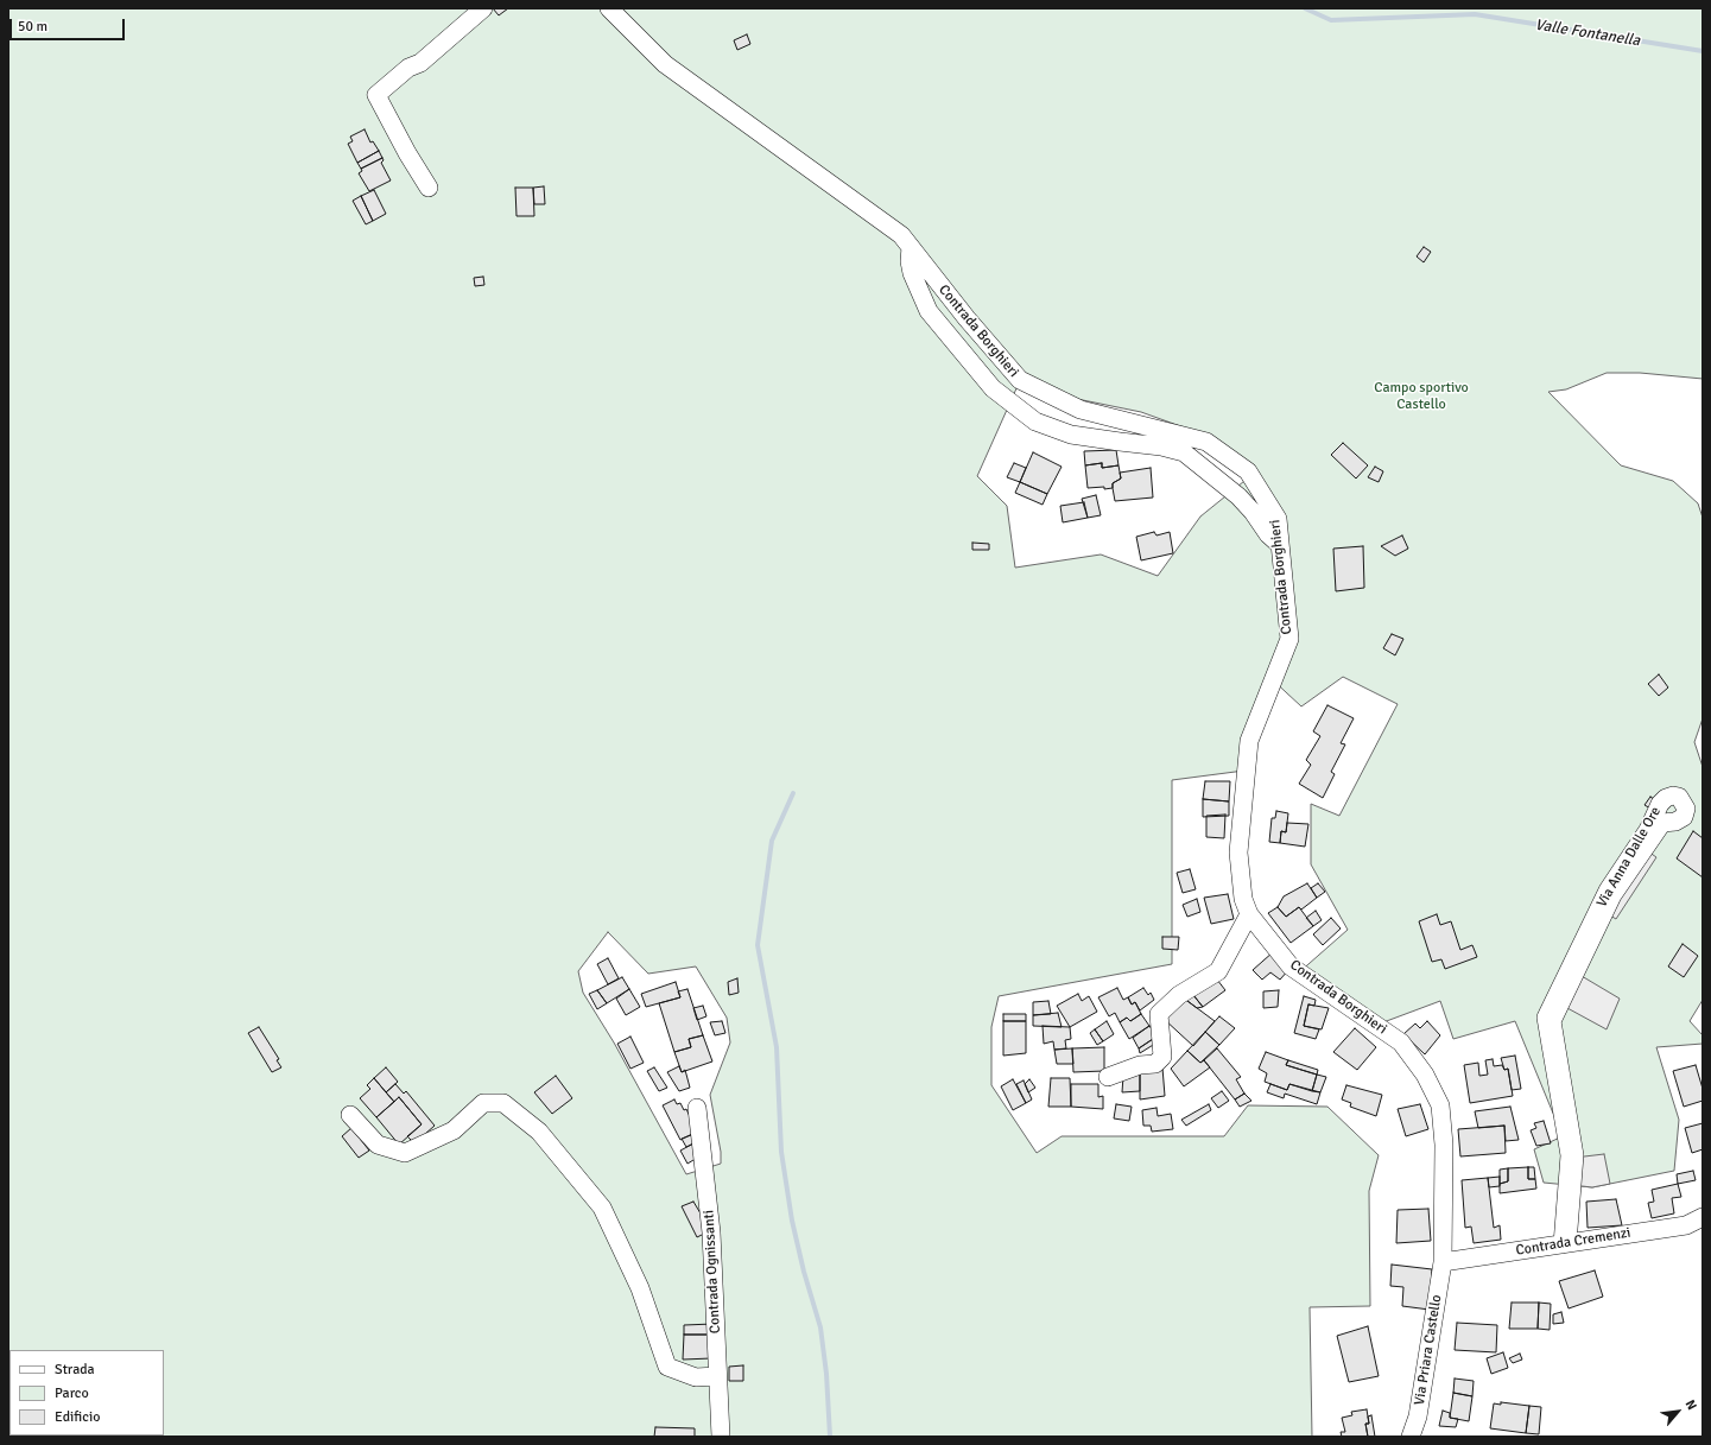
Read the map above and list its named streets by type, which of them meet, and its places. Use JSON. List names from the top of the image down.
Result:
{
  "streets": {
    "street": [
      "Contrada Borghieri",
      "Via Anna Dalle Ore",
      "Contrada Cremenzi",
      "Contrada Ognissanti",
      "Via Priara Castello"
    ]
  },
  "crossings": [
    ["Contrada Borghieri", "Contrada Cremenzi"],
    ["Contrada Borghieri", "Via Priara Castello"],
    ["Via Anna Dalle Ore", "Contrada Cremenzi"],
    ["Contrada Cremenzi", "Via Priara Castello"]
  ],
  "water": ["Valle Fontanella"],
  "parks": ["Campo sportivo Castello"],
  "legend": ["Strada", "Parco", "Edificio"],
  "scale_bar": "50 m",
  "north": "top right"
}
